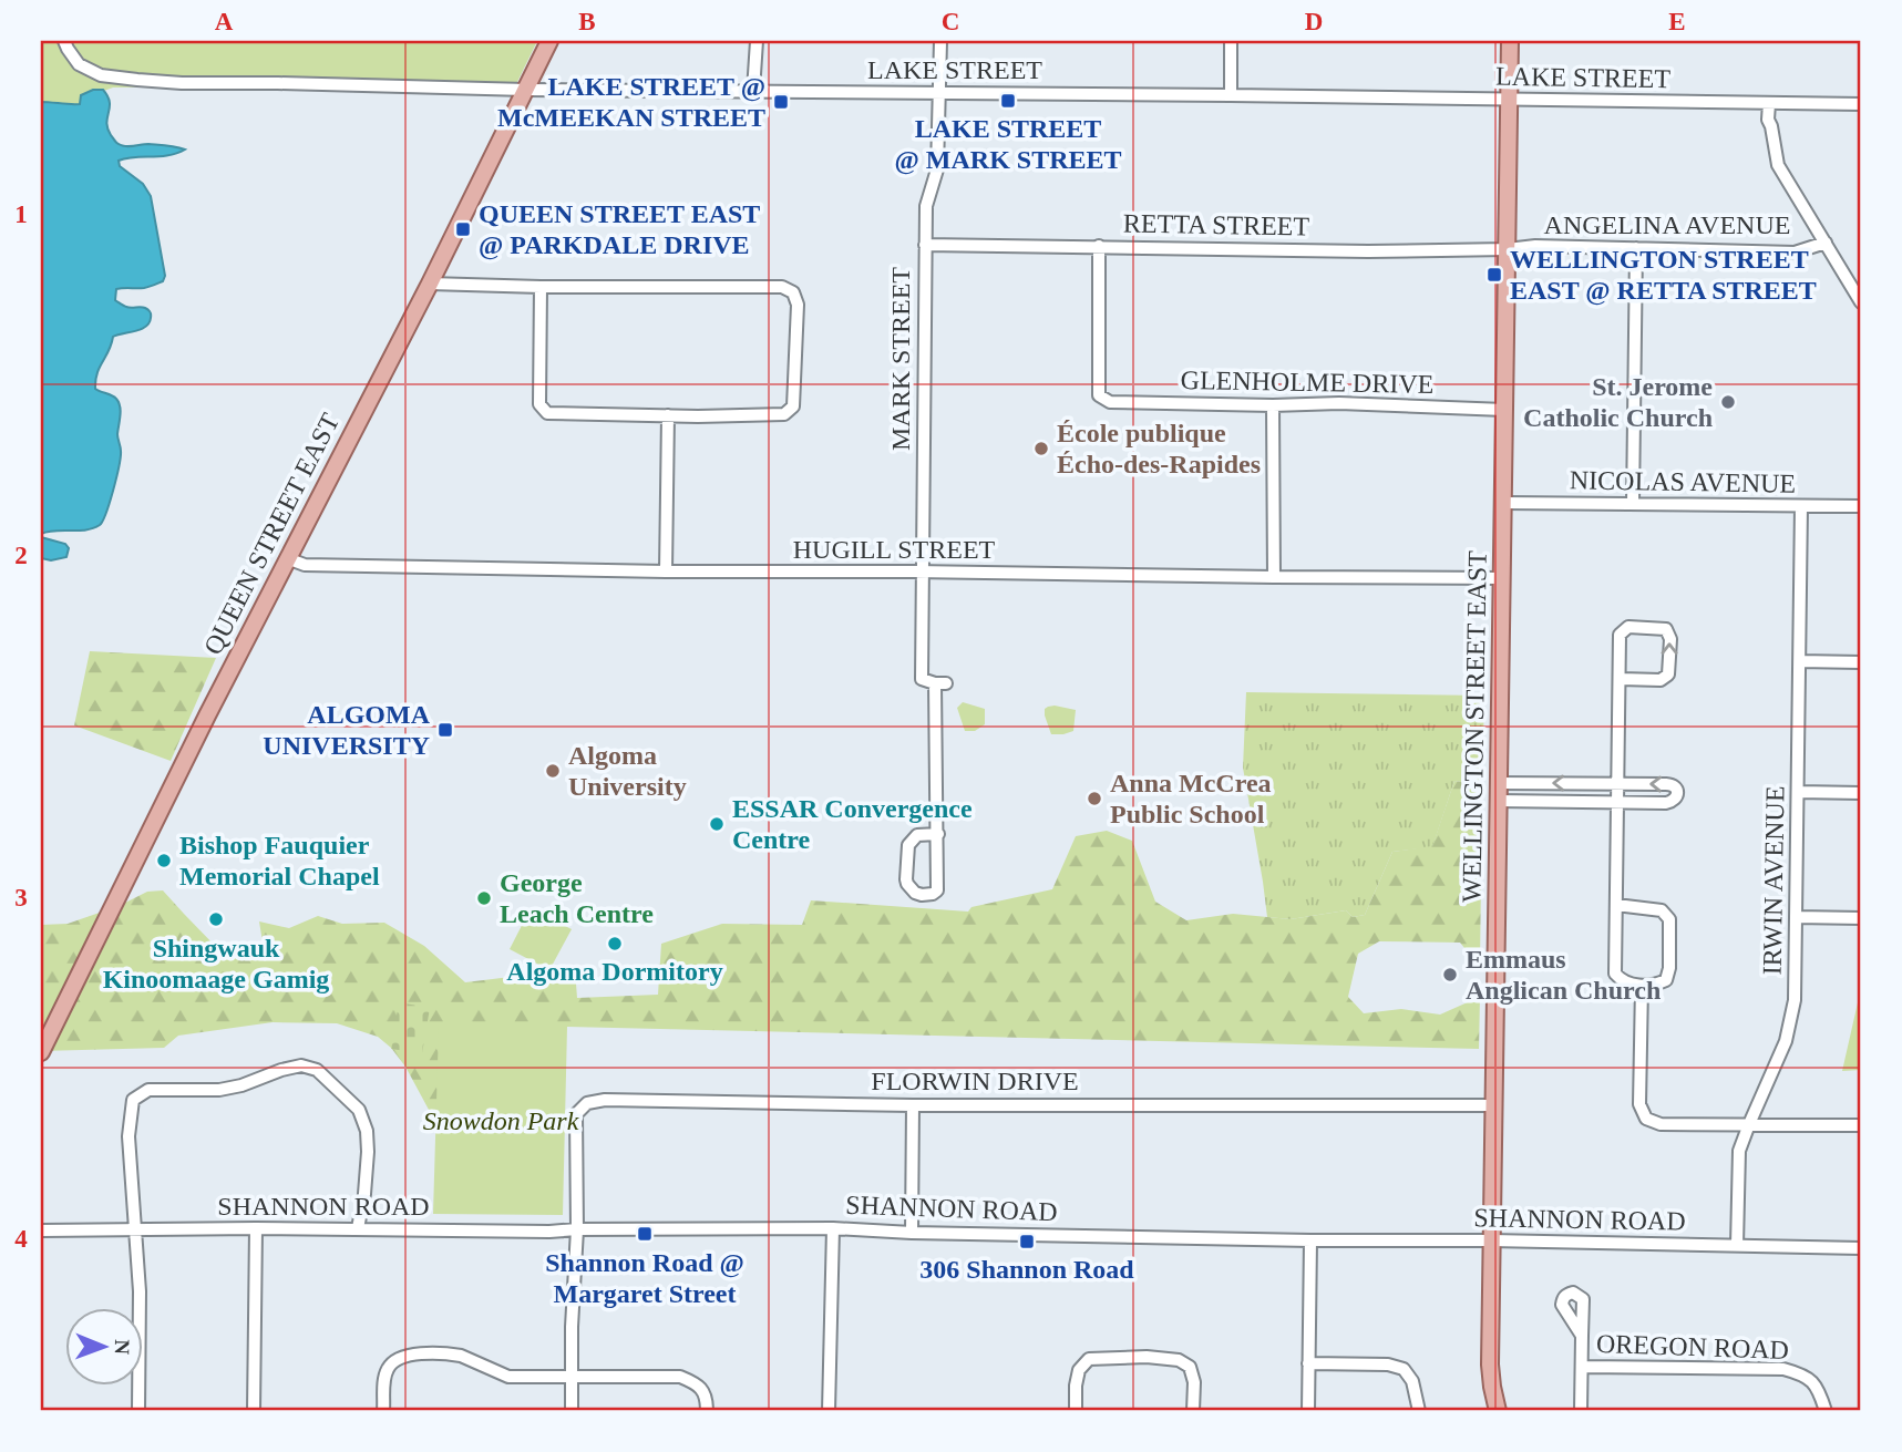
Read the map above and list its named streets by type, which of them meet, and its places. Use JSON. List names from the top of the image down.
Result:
{
  "streets": {
    "main road": ["QUEEN STREET EAST", "WELLINGTON STREET EAST"],
    "street": [
      "LAKE STREET",
      "RETTA STREET",
      "ANGELINA AVENUE",
      "MARK STREET",
      "GLENHOLME DRIVE",
      "NICOLAS AVENUE",
      "HUGILL STREET",
      "IRWIN AVENUE",
      "FLORWIN DRIVE",
      "SHANNON ROAD",
      "OREGON ROAD"
    ]
  },
  "crossings": [
    ["LAKE STREET", "MARK STREET"],
    ["LAKE STREET", "QUEEN STREET EAST"],
    ["LAKE STREET", "WELLINGTON STREET EAST"],
    ["RETTA STREET", "ANGELINA AVENUE"],
    ["RETTA STREET", "MARK STREET"],
    ["RETTA STREET", "GLENHOLME DRIVE"],
    ["RETTA STREET", "WELLINGTON STREET EAST"],
    ["ANGELINA AVENUE", "WELLINGTON STREET EAST"],
    ["MARK STREET", "HUGILL STREET"],
    ["GLENHOLME DRIVE", "WELLINGTON STREET EAST"],
    ["NICOLAS AVENUE", "WELLINGTON STREET EAST"],
    ["NICOLAS AVENUE", "IRWIN AVENUE"],
    ["QUEEN STREET EAST", "HUGILL STREET"],
    ["HUGILL STREET", "WELLINGTON STREET EAST"],
    ["WELLINGTON STREET EAST", "FLORWIN DRIVE"],
    ["WELLINGTON STREET EAST", "SHANNON ROAD"],
    ["IRWIN AVENUE", "SHANNON ROAD"],
    ["FLORWIN DRIVE", "SHANNON ROAD"]
  ],
  "parks": ["Snowdon Park"],
  "places": {
    "transit": [
      "LAKE STREET @ MARK STREET",
      "LAKE STREET @ McMEEKAN STREET",
      "QUEEN STREET EAST @ PARKDALE DRIVE",
      "WELLINGTON STREET EAST @ RETTA STREET",
      "ALGOMA UNIVERSITY",
      "Shannon Road @ Margaret Street",
      "306 Shannon Road"
    ],
    "other": [
      "St. Jerome Catholic Church",
      "École publique Écho-des-Rapides",
      "Algoma University",
      "Anna McCrea Public School",
      "ESSAR Convergence Centre",
      "Bishop Fauquier Memorial Chapel",
      "George Leach Centre",
      "Shingwauk Kinoomaage Gamig",
      "Algoma Dormitory",
      "Emmaus Anglican Church"
    ]
  },
  "north": "right",
  "grid": {
    "columns": [
      "A",
      "B",
      "C",
      "D",
      "E"
    ],
    "rows": [
      "1",
      "2",
      "3",
      "4"
    ]
  }
}
